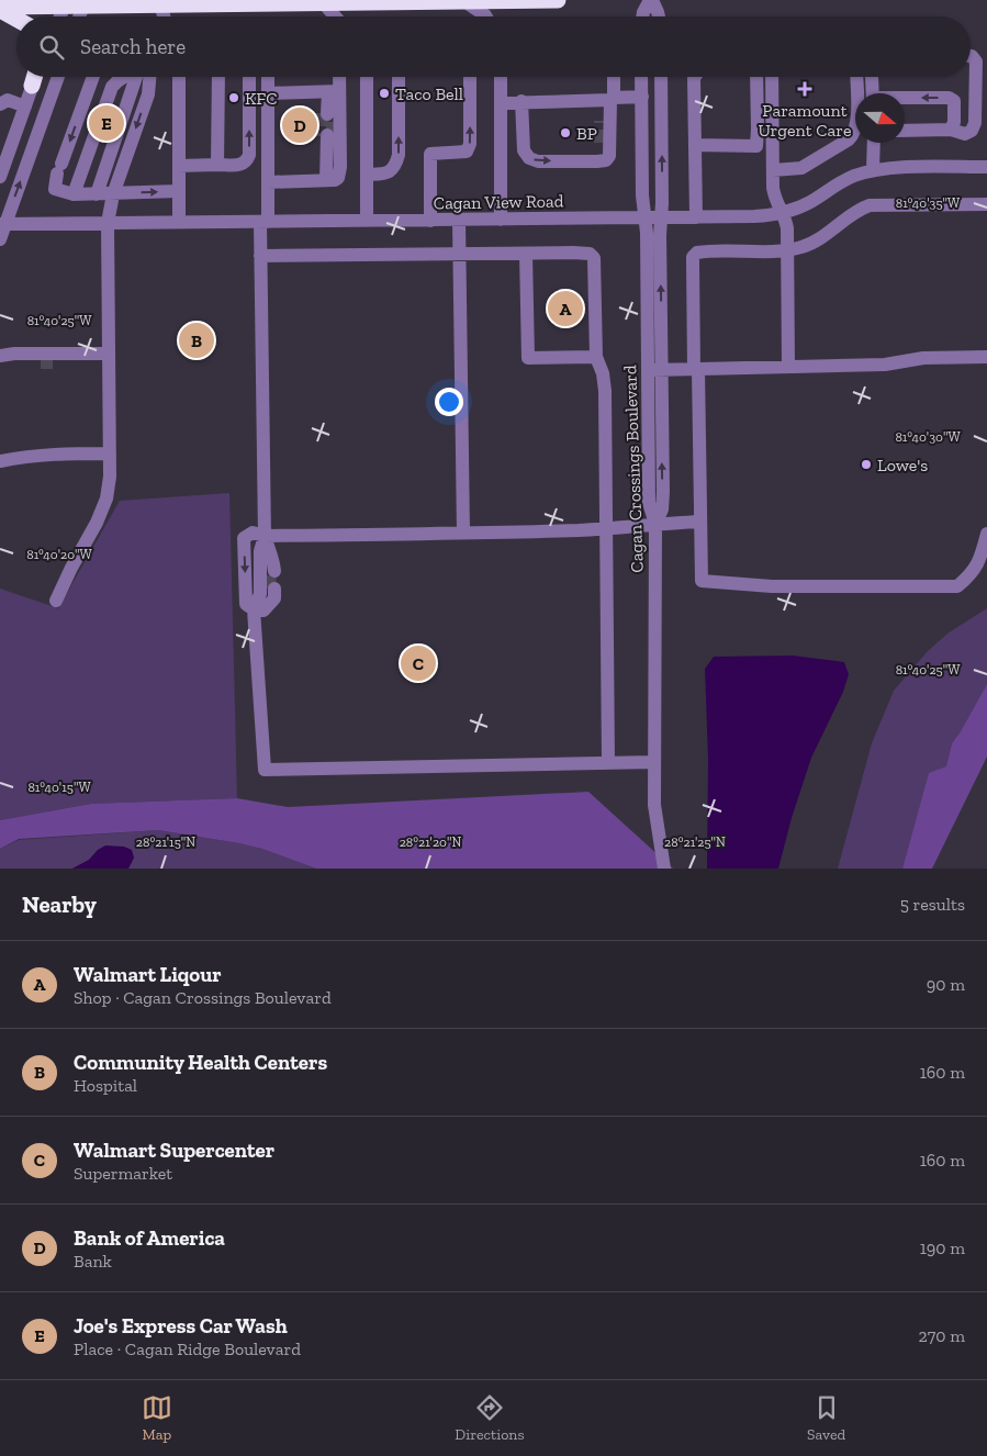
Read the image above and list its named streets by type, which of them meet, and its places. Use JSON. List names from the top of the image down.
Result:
{
  "streets": {
    "street": ["Cagan View Road", "Cagan Crossings Boulevard"]
  },
  "crossings": [
    ["Cagan View Road", "Cagan Crossings Boulevard"]
  ],
  "places": {
    "health": ["Paramount Urgent Care"],
    "other": [
      "Taco Bell",
      "KFC",
      "BP",
      "Lowe's"
    ]
  },
  "north": "right",
  "page": {
    "search": "Search here",
    "pins": [
      "E",
      "D",
      "A",
      "B",
      "C"
    ],
    "heading": ["Nearby", "5 results"],
    "list": [
      {
        "mark": "A",
        "name": "Walmart Liqour",
        "note": "Shop · Cagan Crossings Boulevard",
        "value": "90 m"
      },
      {
        "mark": "B",
        "name": "Community Health Centers",
        "note": "Hospital",
        "value": "160 m"
      },
      {
        "mark": "C",
        "name": "Walmart Supercenter",
        "note": "Supermarket",
        "value": "160 m"
      },
      {
        "mark": "D",
        "name": "Bank of America",
        "note": "Bank",
        "value": "190 m"
      },
      {
        "mark": "E",
        "name": "Joe's Express Car Wash",
        "note": "Place · Cagan Ridge Boulevard",
        "value": "270 m"
      }
    ],
    "nav": ["Map", "Directions", "Saved"]
  },
  "coordinates": [
    "81°40'35\"W",
    "81°40'25\"W",
    "81°40'30\"W",
    "81°40'20\"W",
    "81°40'15\"W",
    "28°21'15\"N",
    "28°21'20\"N",
    "28°21'25\"N"
  ]
}
